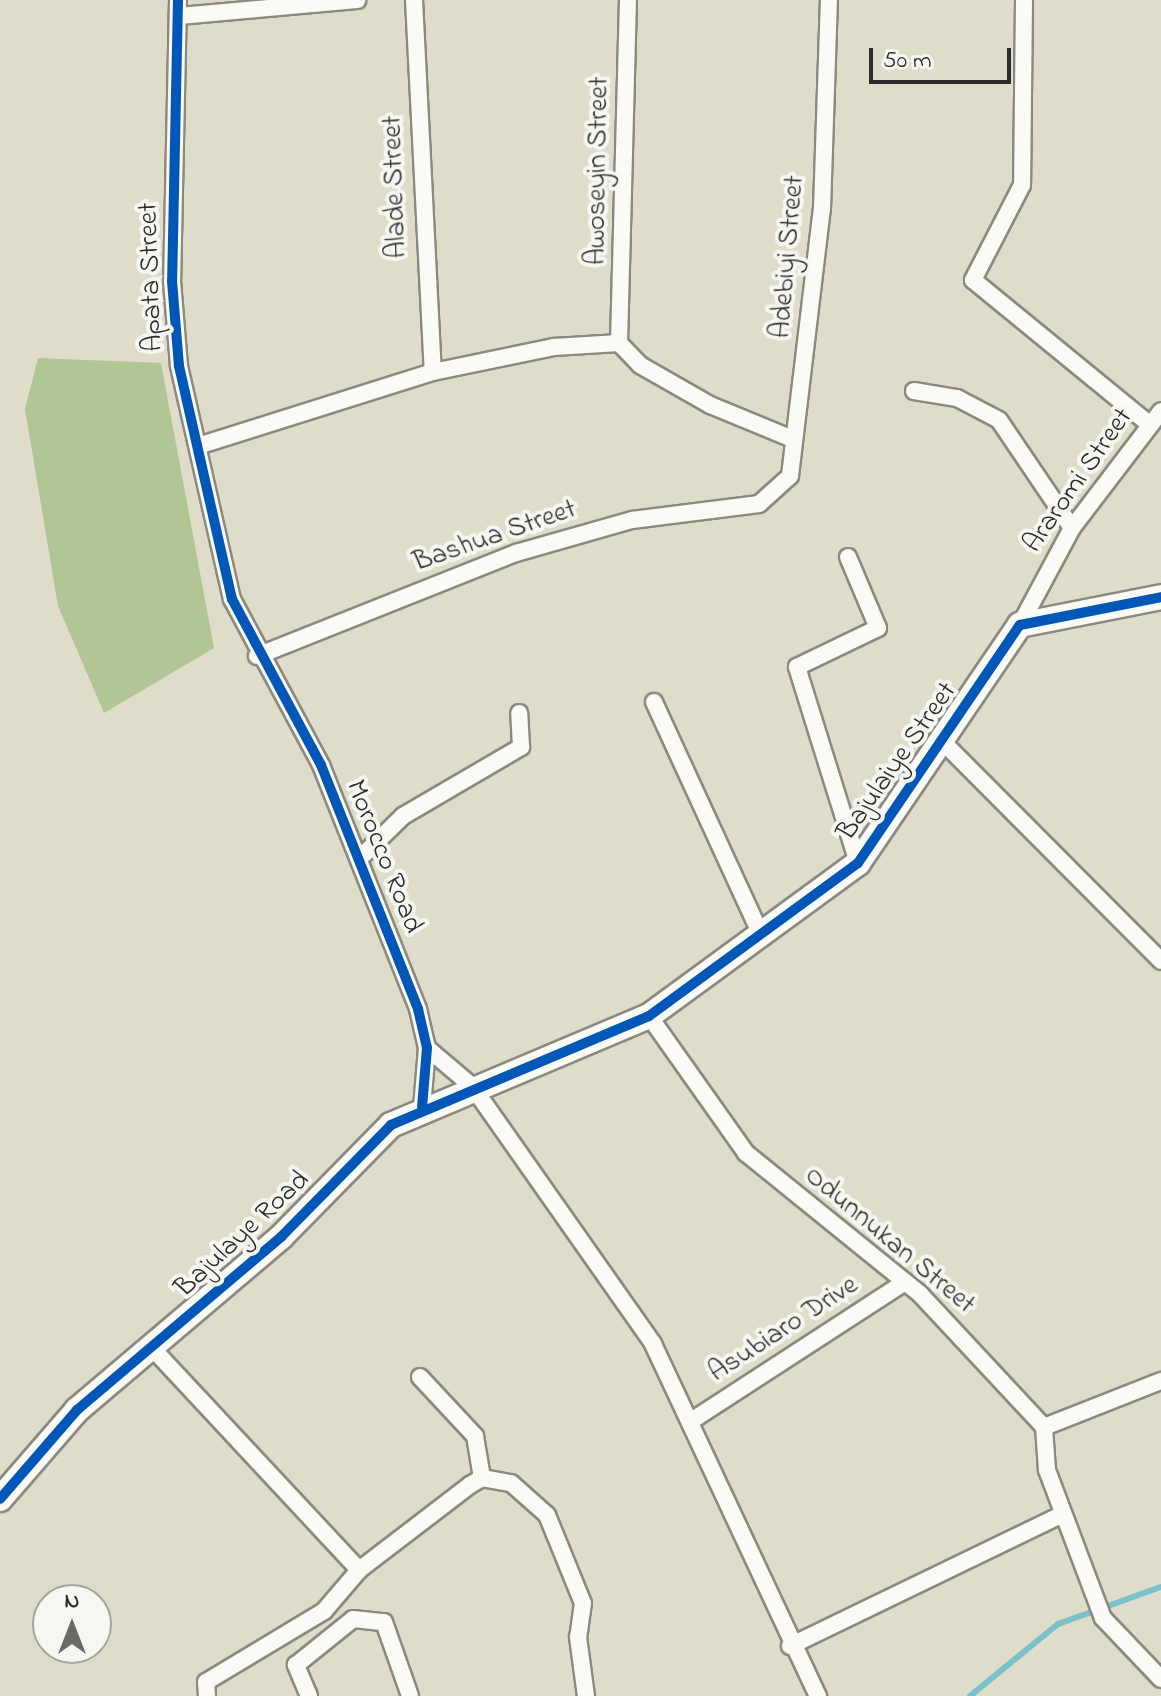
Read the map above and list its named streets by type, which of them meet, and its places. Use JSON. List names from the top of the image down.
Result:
{
  "streets": {
    "street": [
      "Awoseyin Street",
      "Alade Street",
      "Adebiyi Street",
      "Apata Street",
      "Araromi Street",
      "Bashua Street",
      "Bajulaiye Street",
      "Morocco Road",
      "Bajulaye Road",
      "Odunnukan Street",
      "Asubiaro Drive"
    ]
  },
  "crossings": [
    ["Adebiyi Street", "Bashua Street"],
    ["Apata Street", "Morocco Road"],
    ["Araromi Street", "Bajulaiye Street"],
    ["Bashua Street", "Morocco Road"],
    ["Bajulaiye Street", "Bajulaye Road"],
    ["Bajulaiye Street", "Odunnukan Street"],
    ["Morocco Road", "Bajulaye Road"],
    ["Odunnukan Street", "Asubiaro Drive"]
  ],
  "scale_bar": "50 m",
  "north": "top"
}
